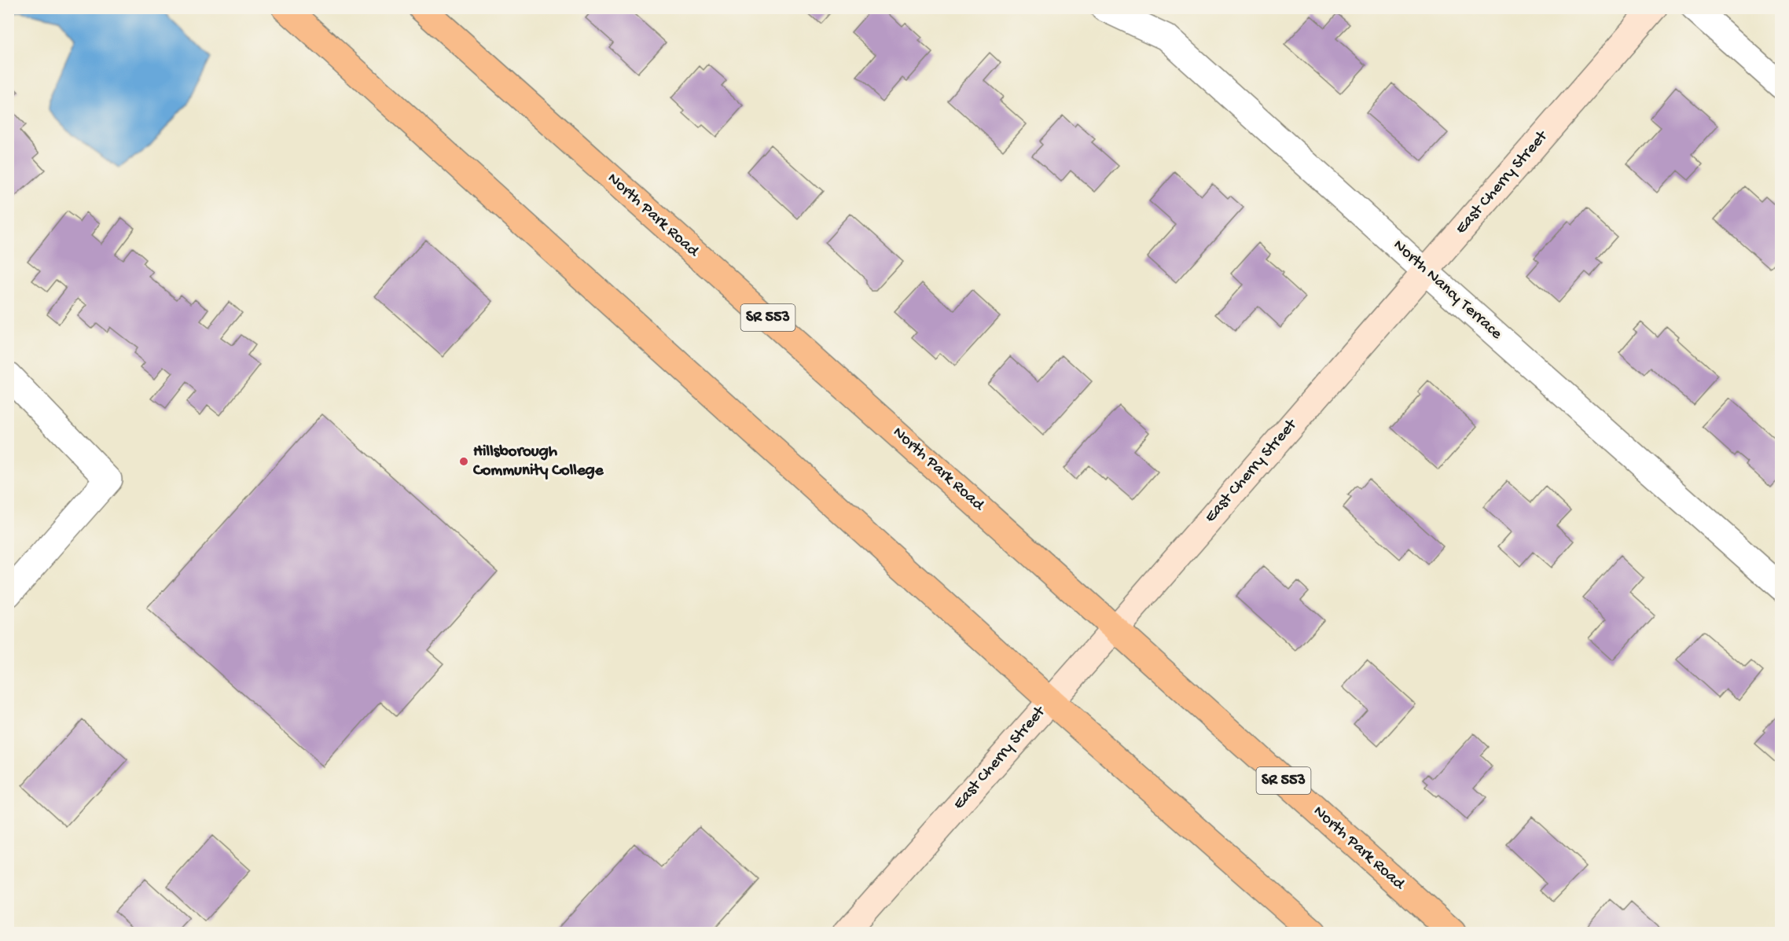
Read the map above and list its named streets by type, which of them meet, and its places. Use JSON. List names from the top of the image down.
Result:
{
  "streets": {
    "main road": ["North Park Road", "SR 553"],
    "street": ["East Cherry Street", "North Nancy Terrace"]
  },
  "crossings": [
    ["East Cherry Street", "North Park Road"],
    ["East Cherry Street", "North Nancy Terrace"]
  ],
  "places": ["Hillsborough Community College"]
}
